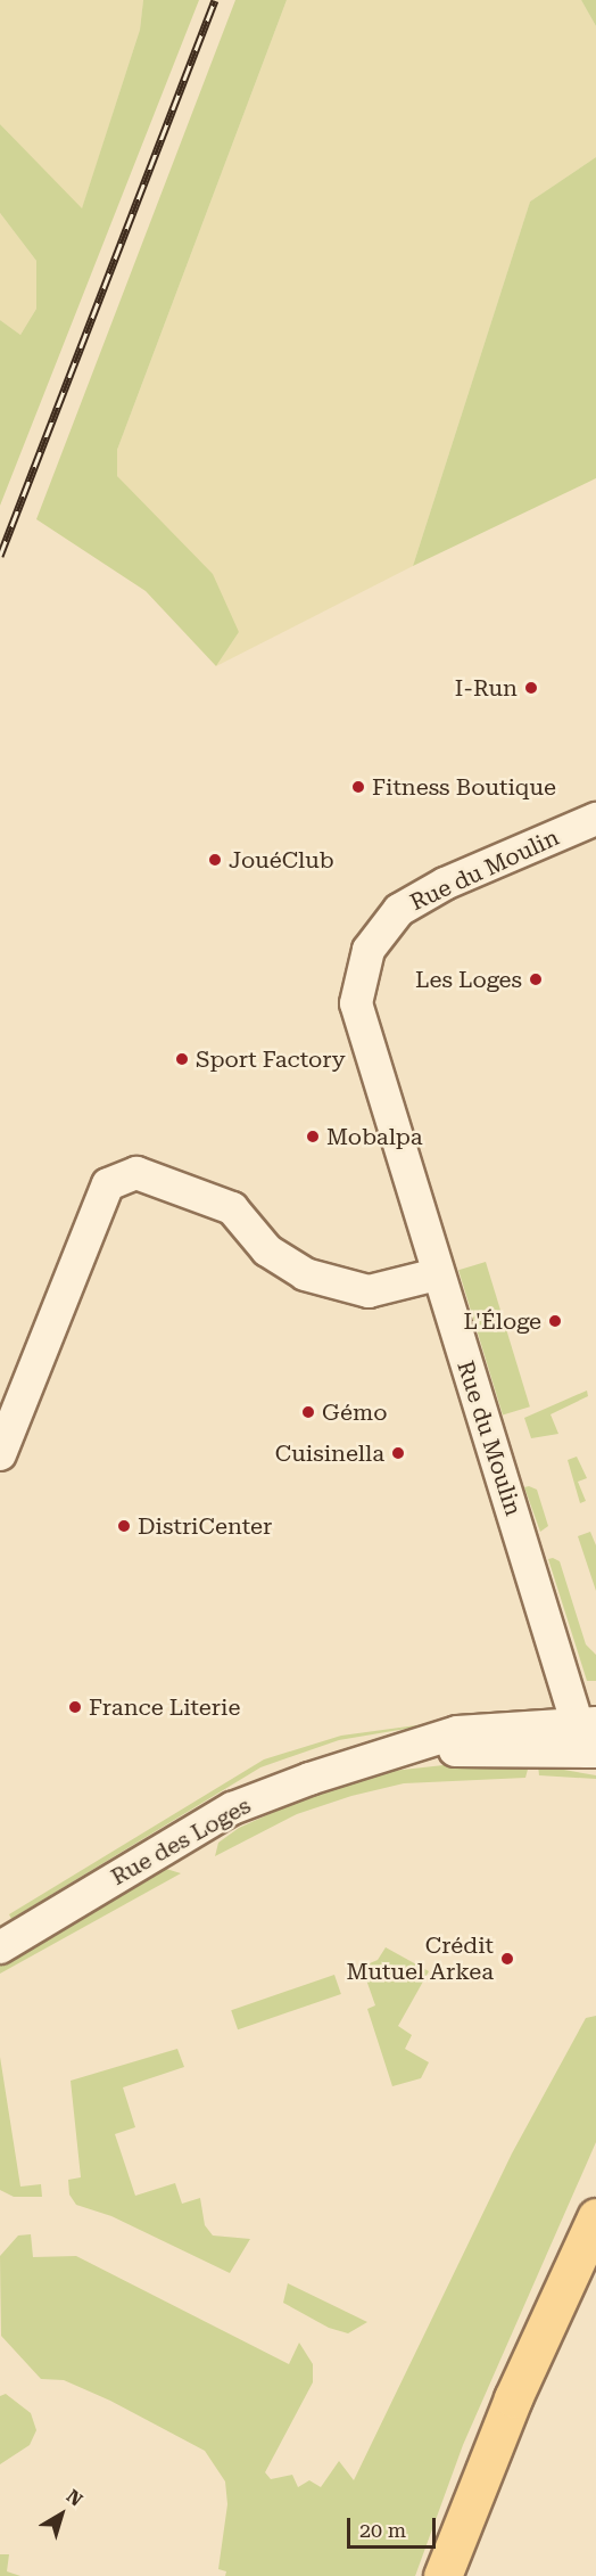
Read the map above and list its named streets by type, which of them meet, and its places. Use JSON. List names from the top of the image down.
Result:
{
  "streets": {
    "street": ["Rue du Moulin", "Rue des Loges"]
  },
  "crossings": [
    ["Rue du Moulin", "Rue des Loges"]
  ],
  "places": [
    "I-Run",
    "Fitness Boutique",
    "JouéClub",
    "Les Loges",
    "Sport Factory",
    "Mobalpa",
    "L'Éloge",
    "Gémo",
    "Cuisinella",
    "DistriCenter",
    "France Literie",
    "Crédit Mutuel Arkea"
  ],
  "scale_bar": "20 m",
  "north": "top right"
}
